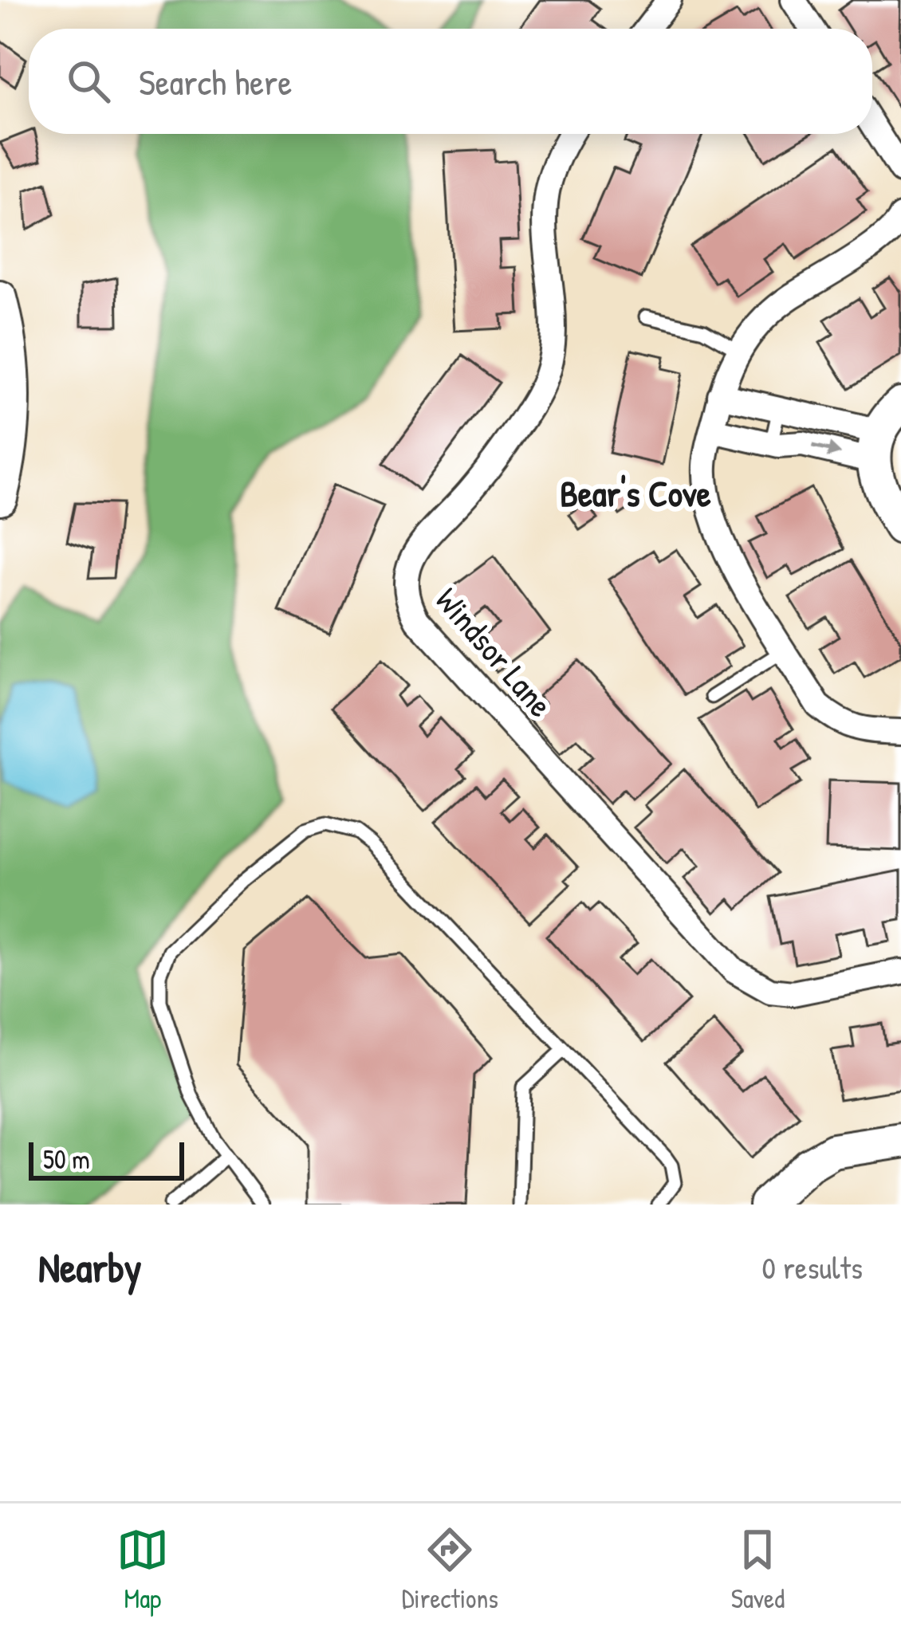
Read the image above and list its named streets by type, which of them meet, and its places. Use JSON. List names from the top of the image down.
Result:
{
  "streets": {
    "street": ["Windsor Lane"]
  },
  "districts": ["Bear's Cove"],
  "scale_bar": "50 m",
  "page": {
    "search": "Search here",
    "scale": "50 m",
    "heading": ["Nearby", "0 results"],
    "nav": ["Map", "Directions", "Saved"]
  }
}
